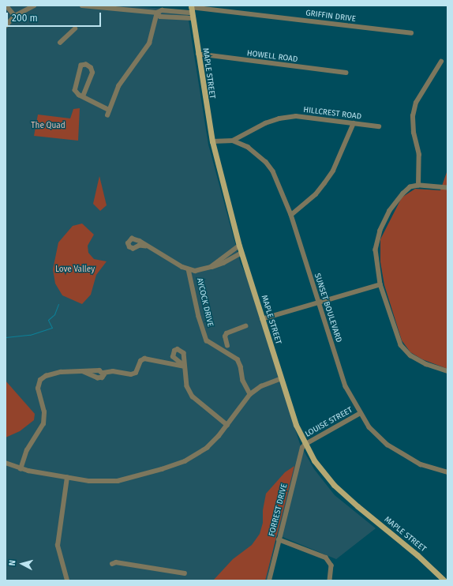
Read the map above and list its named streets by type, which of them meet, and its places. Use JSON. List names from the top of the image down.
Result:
{
  "streets": {
    "main road": ["MAPLE STREET"],
    "street": [
      "GRIFFIN DRIVE",
      "HOWELL ROAD",
      "HILLCREST ROAD",
      "AYCOCK DRIVE",
      "SUNSET BOULEVARD",
      "LOUISE STREET",
      "FORREST DRIVE"
    ]
  },
  "crossings": [
    ["GRIFFIN DRIVE", "MAPLE STREET"],
    ["HOWELL ROAD", "MAPLE STREET"],
    ["MAPLE STREET", "SUNSET BOULEVARD"],
    ["MAPLE STREET", "LOUISE STREET"],
    ["MAPLE STREET", "FORREST DRIVE"],
    ["HILLCREST ROAD", "SUNSET BOULEVARD"],
    ["SUNSET BOULEVARD", "LOUISE STREET"],
    ["LOUISE STREET", "FORREST DRIVE"]
  ],
  "parks": ["The Quad", "Love Valley"],
  "scale_bar": "200 m",
  "north": "left"
}
